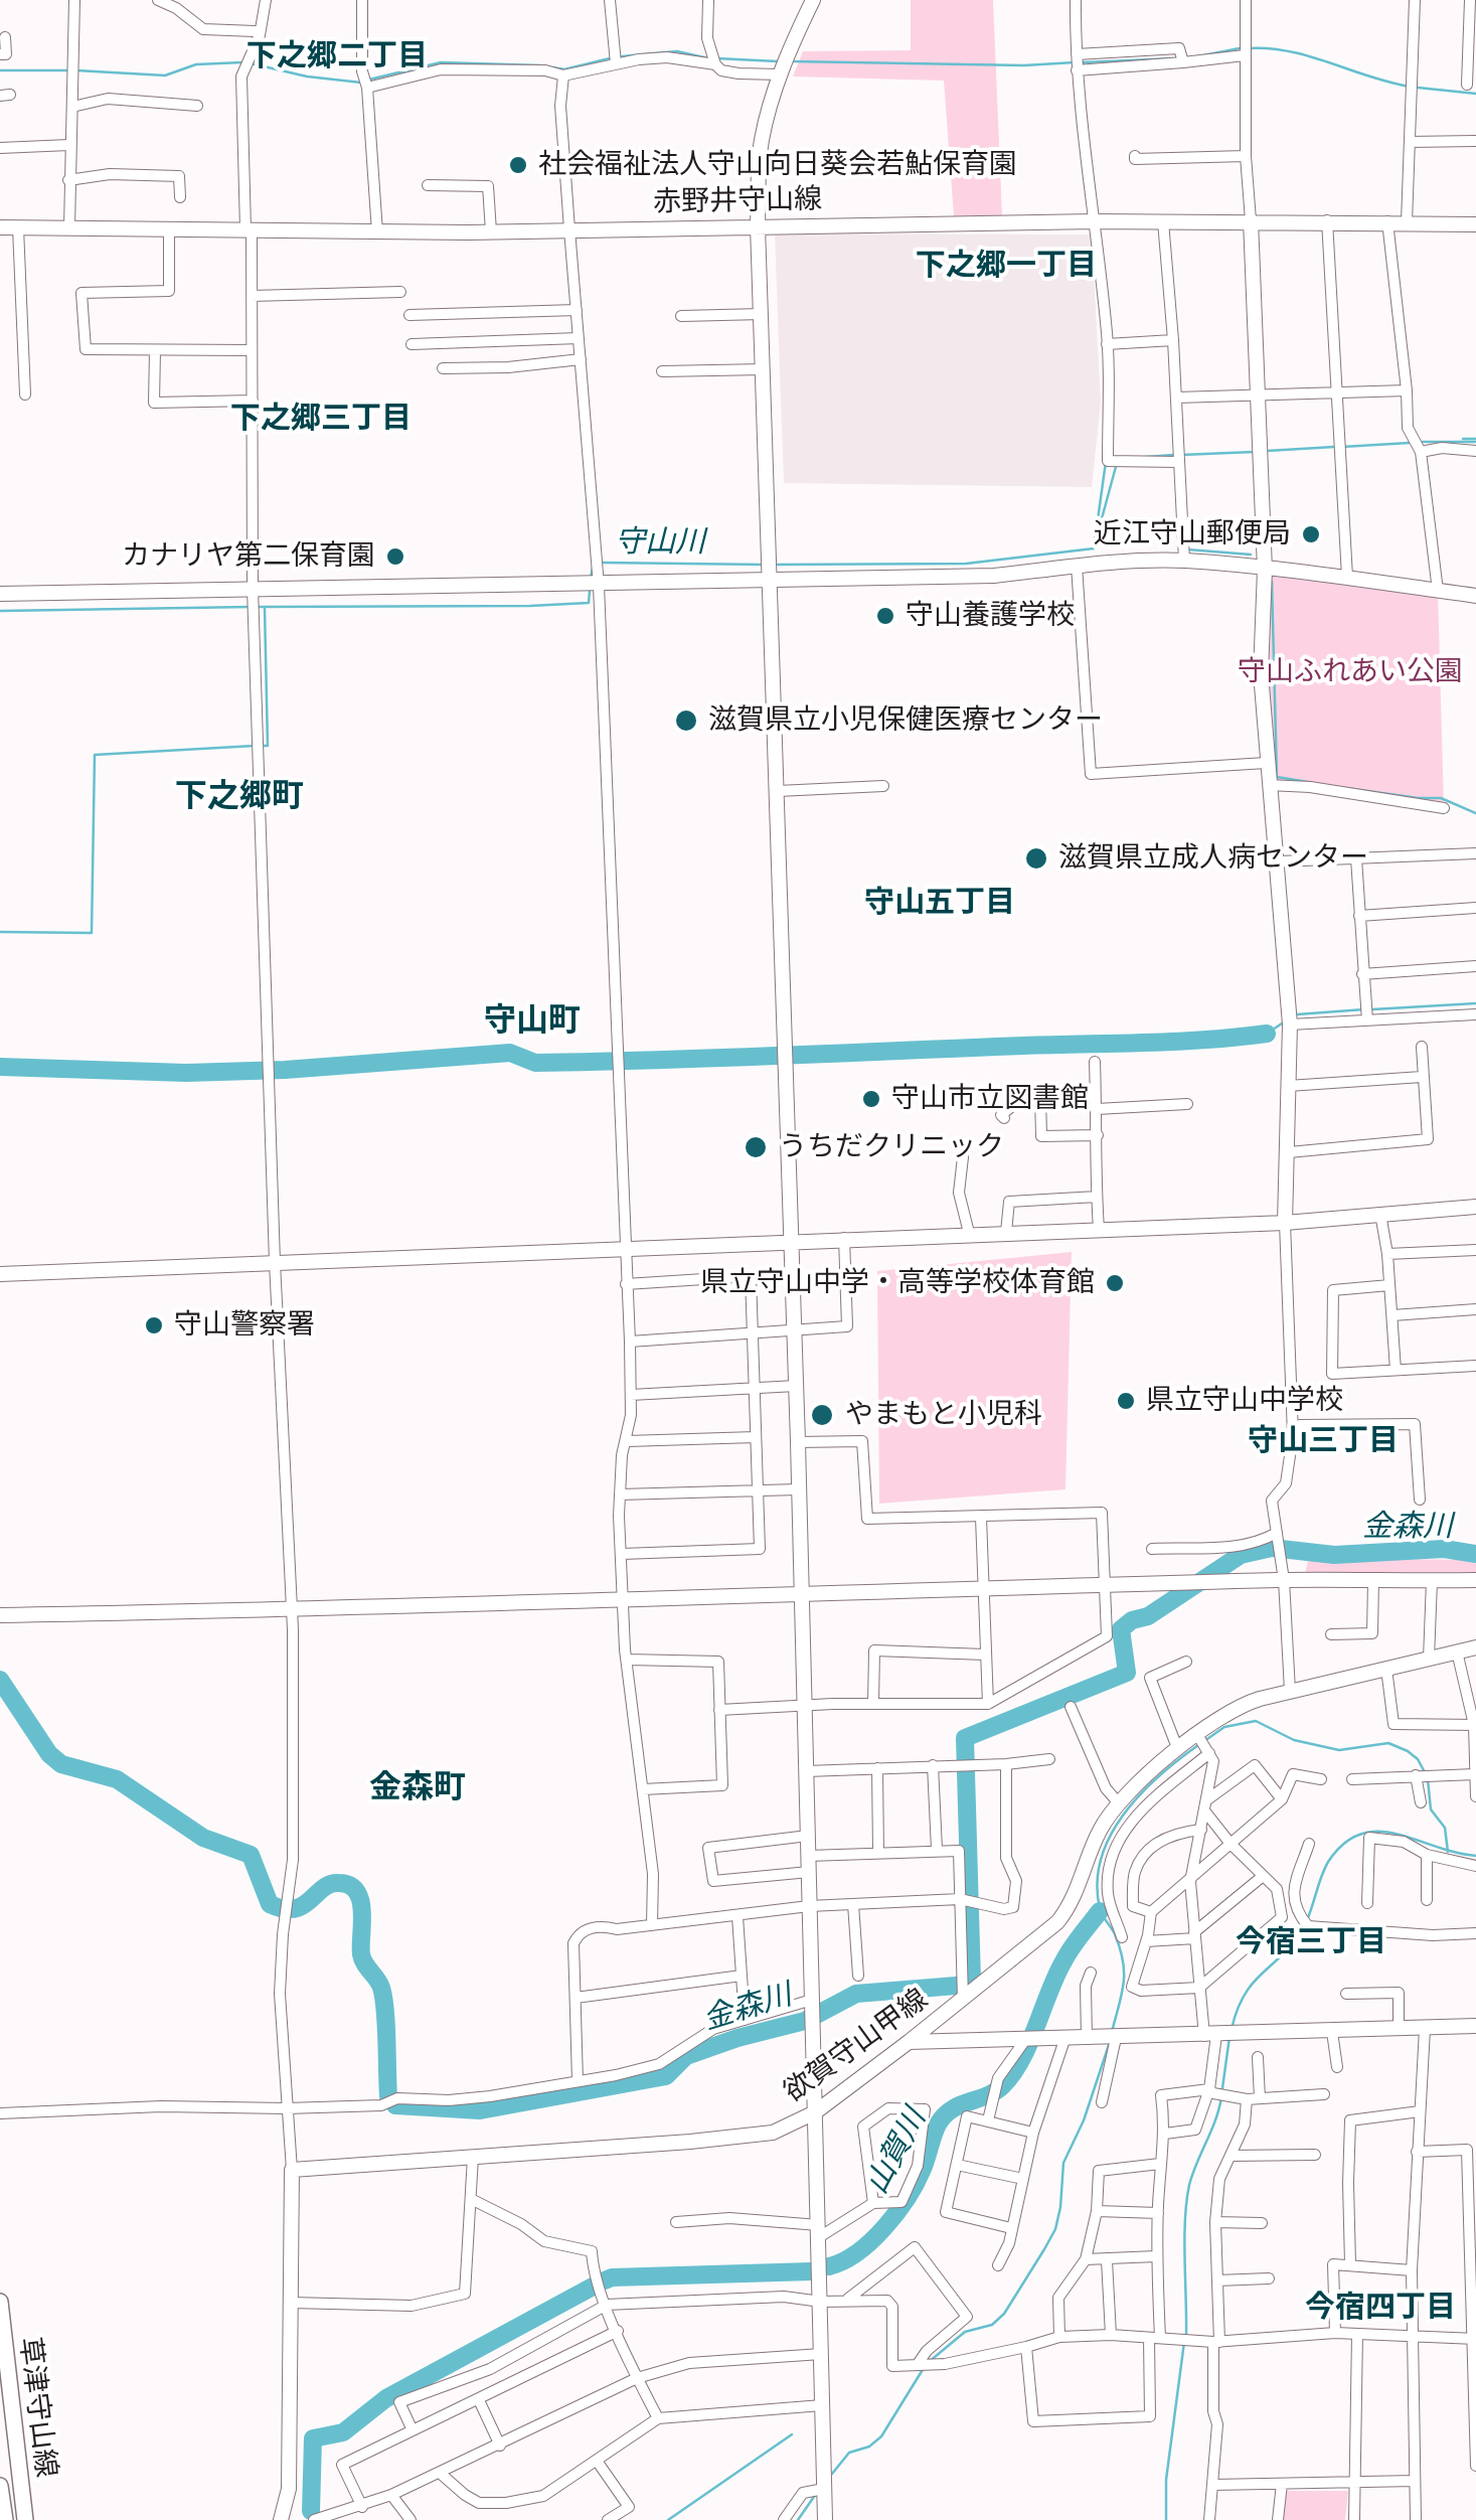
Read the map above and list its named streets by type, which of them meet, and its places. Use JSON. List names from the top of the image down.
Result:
{
  "streets": {
    "main road": ["草津守山線"],
    "street": ["赤野井守山線", "欲賀守山甲線"]
  },
  "districts": [
    "下之郷二丁目",
    "下之郷一丁目",
    "下之郷三丁目",
    "下之郷町",
    "守山五丁目",
    "守山町",
    "守山三丁目",
    "金森町",
    "今宿三丁目",
    "今宿四丁目"
  ],
  "water": ["守山川", "金森川", "山賀川"],
  "parks": ["守山ふれあい公園"],
  "places": [
    "社会福祉法人守山向日葵会若鮎保育園",
    "近江守山郵便局",
    "カナリヤ第二保育園",
    "守山養護学校",
    "滋賀県立小児保健医療センター",
    "滋賀県立成人病センター",
    "守山市立図書館",
    "うちだクリニック",
    "県立守山中学・高等学校体育館",
    "守山警察署",
    "県立守山中学校",
    "やまもと小児科"
  ]
}
